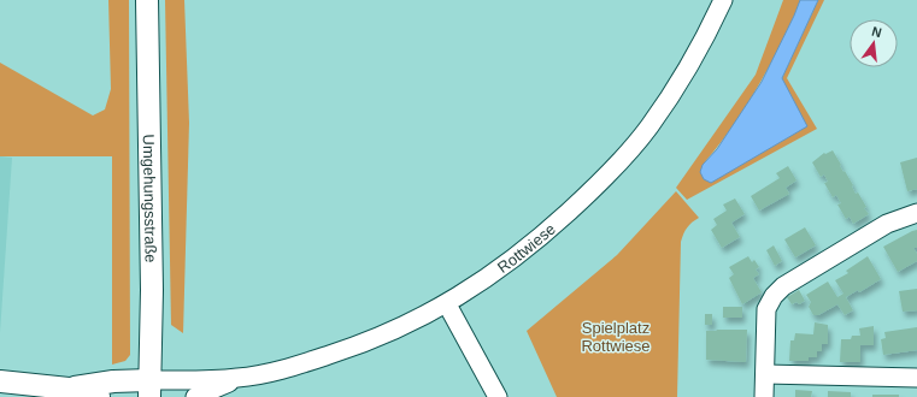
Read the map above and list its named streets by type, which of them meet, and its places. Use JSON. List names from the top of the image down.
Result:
{
  "streets": {
    "main road": ["Umgehungsstraße"],
    "street": ["Rottwiese"]
  },
  "crossings": [
    ["Umgehungsstraße", "Rottwiese"]
  ],
  "parks": ["Spielplatz Rottwiese"],
  "north": "top"
}
